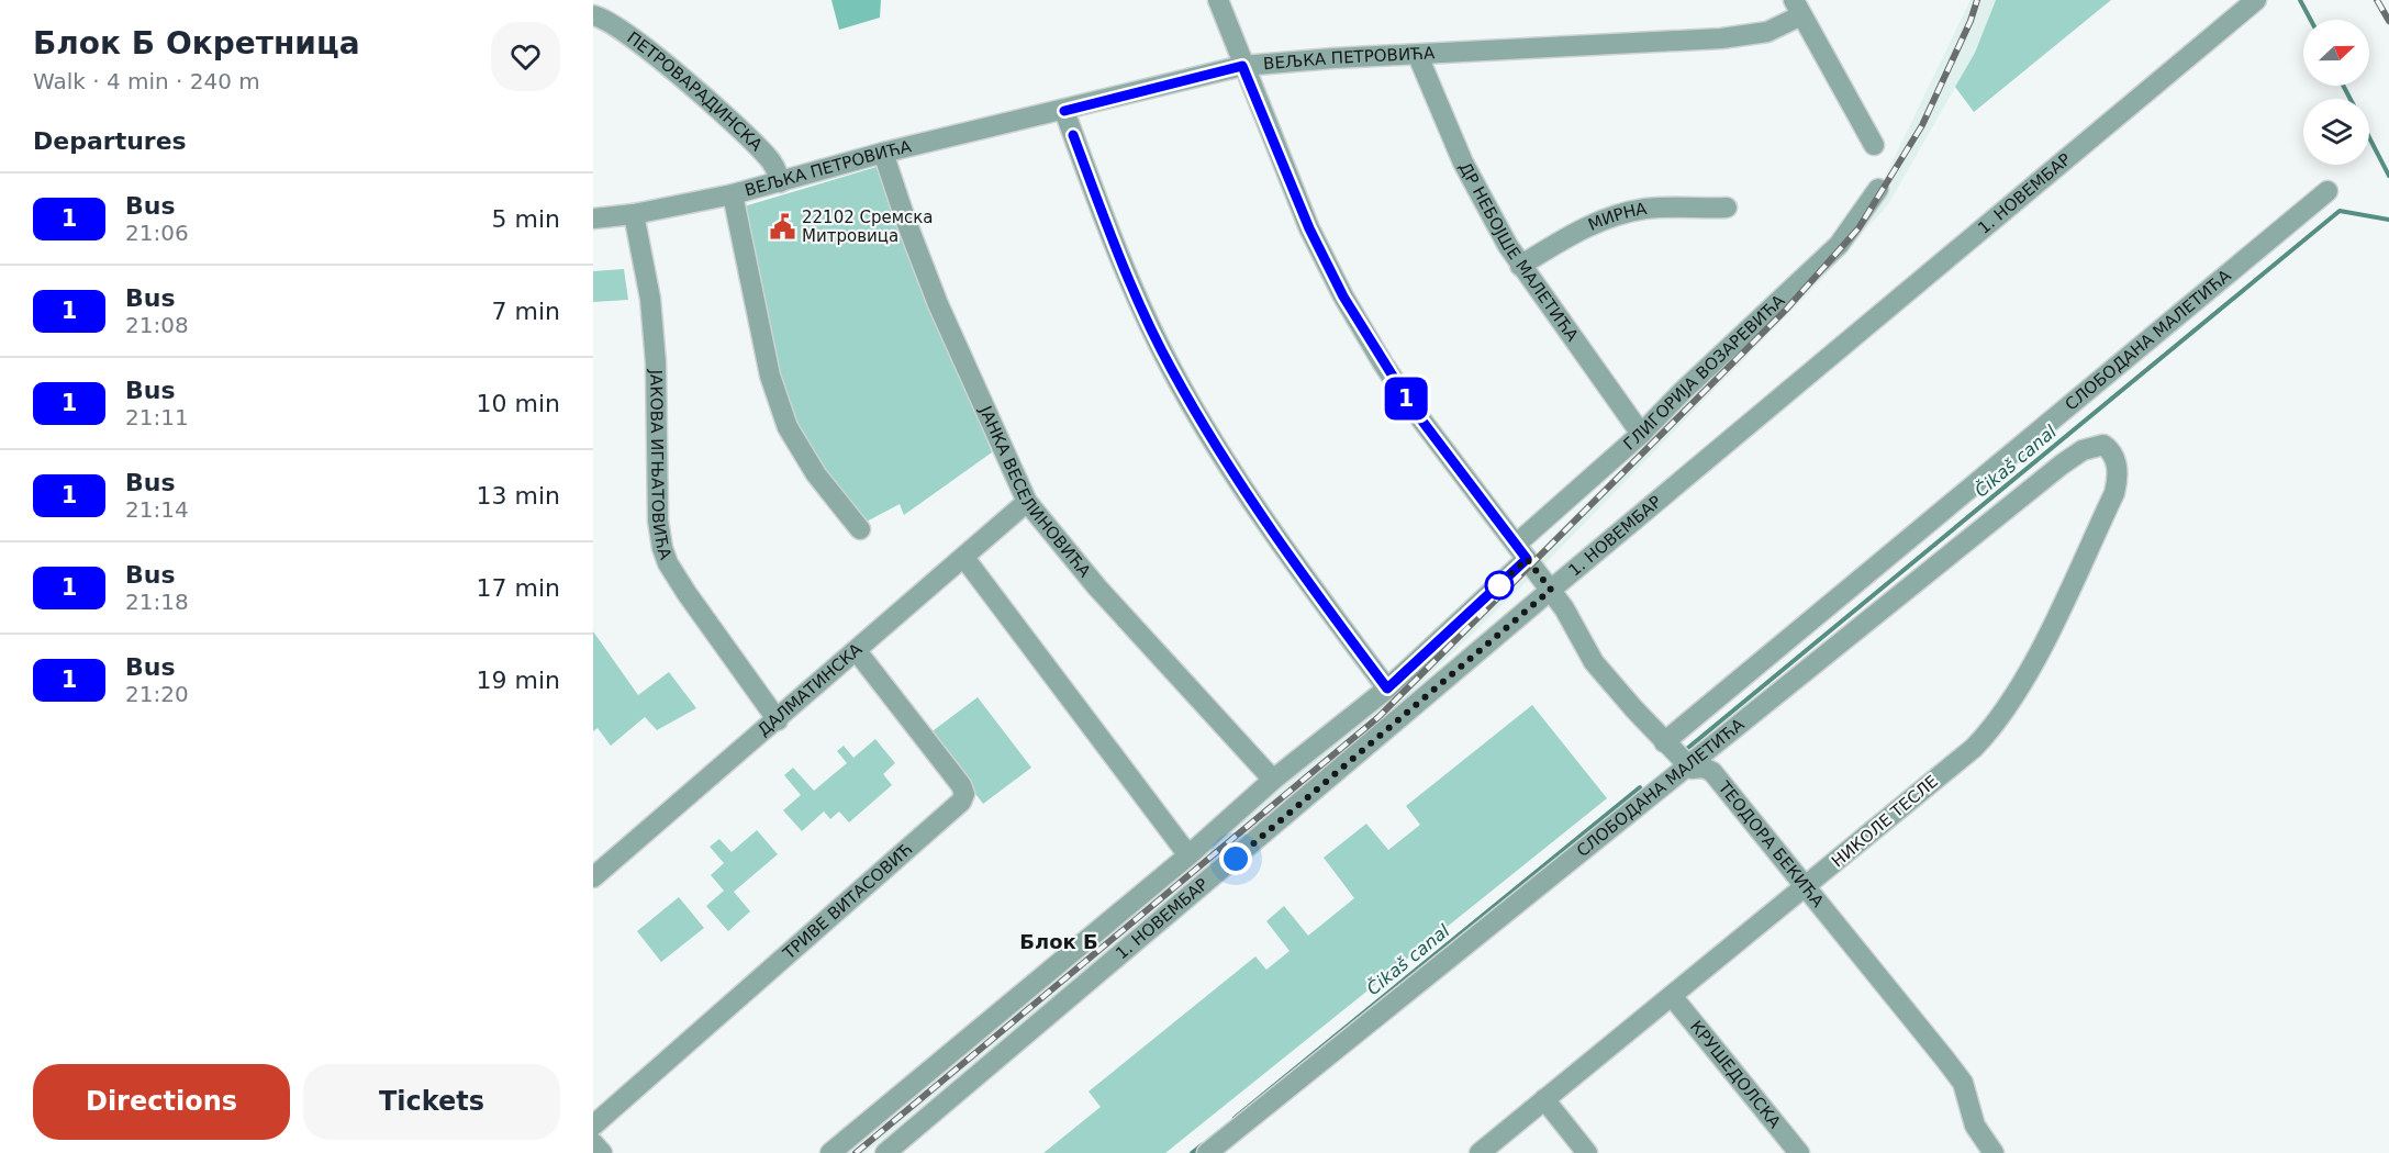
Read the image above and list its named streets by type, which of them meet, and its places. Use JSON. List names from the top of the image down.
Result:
{
  "streets": {
    "street": [
      "ВЕЉКА ПЕТРОВИЋА",
      "ПЕТРОВАРАДИНСКА",
      "1. НОВЕМБАР",
      "МИРНА",
      "ДР НЕБОЈШЕ МАЛЕТИЋА",
      "СЛОБОДАНА МАЛЕТИЋА",
      "ГЛИГОРИЈА ВОЗАРЕВИЋА",
      "ЈАКОВА ИГЊАТОВИЋА",
      "ЈАНКА ВЕСЕЛИНОВИЋА",
      "ДАЛМАТИНСКА",
      "НИКОЛЕ ТЕСЛЕ",
      "ТЕОДОРА БЕКИЋА",
      "ТРИВЕ ВИТАСОВИЋ",
      "КРУШЕДОЛСКА"
    ]
  },
  "crossings": [
    ["ВЕЉКА ПЕТРОВИЋА", "ПЕТРОВАРАДИНСКА"],
    ["ВЕЉКА ПЕТРОВИЋА", "ДР НЕБОЈШЕ МАЛЕТИЋА"],
    ["ВЕЉКА ПЕТРОВИЋА", "ЈАКОВА ИГЊАТОВИЋА"],
    ["ВЕЉКА ПЕТРОВИЋА", "ЈАНКА ВЕСЕЛИНОВИЋА"],
    ["ВЕЉКА ПЕТРОВИЋА", "ТЕОДОРА БЕКИЋА"],
    ["1. НОВЕМБАР", "ГЛИГОРИЈА ВОЗАРЕВИЋА"],
    ["1. НОВЕМБАР", "ЈАНКА ВЕСЕЛИНОВИЋА"],
    ["1. НОВЕМБАР", "ТЕОДОРА БЕКИЋА"],
    ["МИРНА", "ДР НЕБОЈШЕ МАЛЕТИЋА"],
    ["ДР НЕБОЈШЕ МАЛЕТИЋА", "ГЛИГОРИЈА ВОЗАРЕВИЋА"],
    ["СЛОБОДАНА МАЛЕТИЋА", "НИКОЛЕ ТЕСЛЕ"],
    ["СЛОБОДАНА МАЛЕТИЋА", "ТЕОДОРА БЕКИЋА"],
    ["ГЛИГОРИЈА ВОЗАРЕВИЋА", "ТЕОДОРА БЕКИЋА"],
    ["ЈАКОВА ИГЊАТОВИЋА", "ДАЛМАТИНСКА"],
    ["ЈАНКА ВЕСЕЛИНОВИЋА", "ДАЛМАТИНСКА"],
    ["ДАЛМАТИНСКА", "ТРИВЕ ВИТАСОВИЋ"],
    ["НИКОЛЕ ТЕСЛЕ", "ТЕОДОРА БЕКИЋА"],
    ["НИКОЛЕ ТЕСЛЕ", "КРУШЕДОЛСКА"]
  ],
  "districts": ["Блок Б"],
  "water": ["Čikaš canal"],
  "places": {
    "public building": ["22102 Сремска Митровица"]
  },
  "lines": ["bus line 1"],
  "north": "right",
  "page": {
    "heading": [
      ["Блок Б Окретница", "Walk · 4 min · 240 m"],
      "Departures"
    ],
    "on_map": "1",
    "list": [
      {
        "mark": "1",
        "name": "Bus",
        "note": "21:06",
        "value": "5 min"
      },
      {
        "mark": "1",
        "name": "Bus",
        "note": "21:08",
        "value": "7 min"
      },
      {
        "mark": "1",
        "name": "Bus",
        "note": "21:11",
        "value": "10 min"
      },
      {
        "mark": "1",
        "name": "Bus",
        "note": "21:14",
        "value": "13 min"
      },
      {
        "mark": "1",
        "name": "Bus",
        "note": "21:18",
        "value": "17 min"
      },
      {
        "mark": "1",
        "name": "Bus",
        "note": "21:20",
        "value": "19 min"
      }
    ],
    "buttons": ["Directions", "Tickets"]
  }
}
